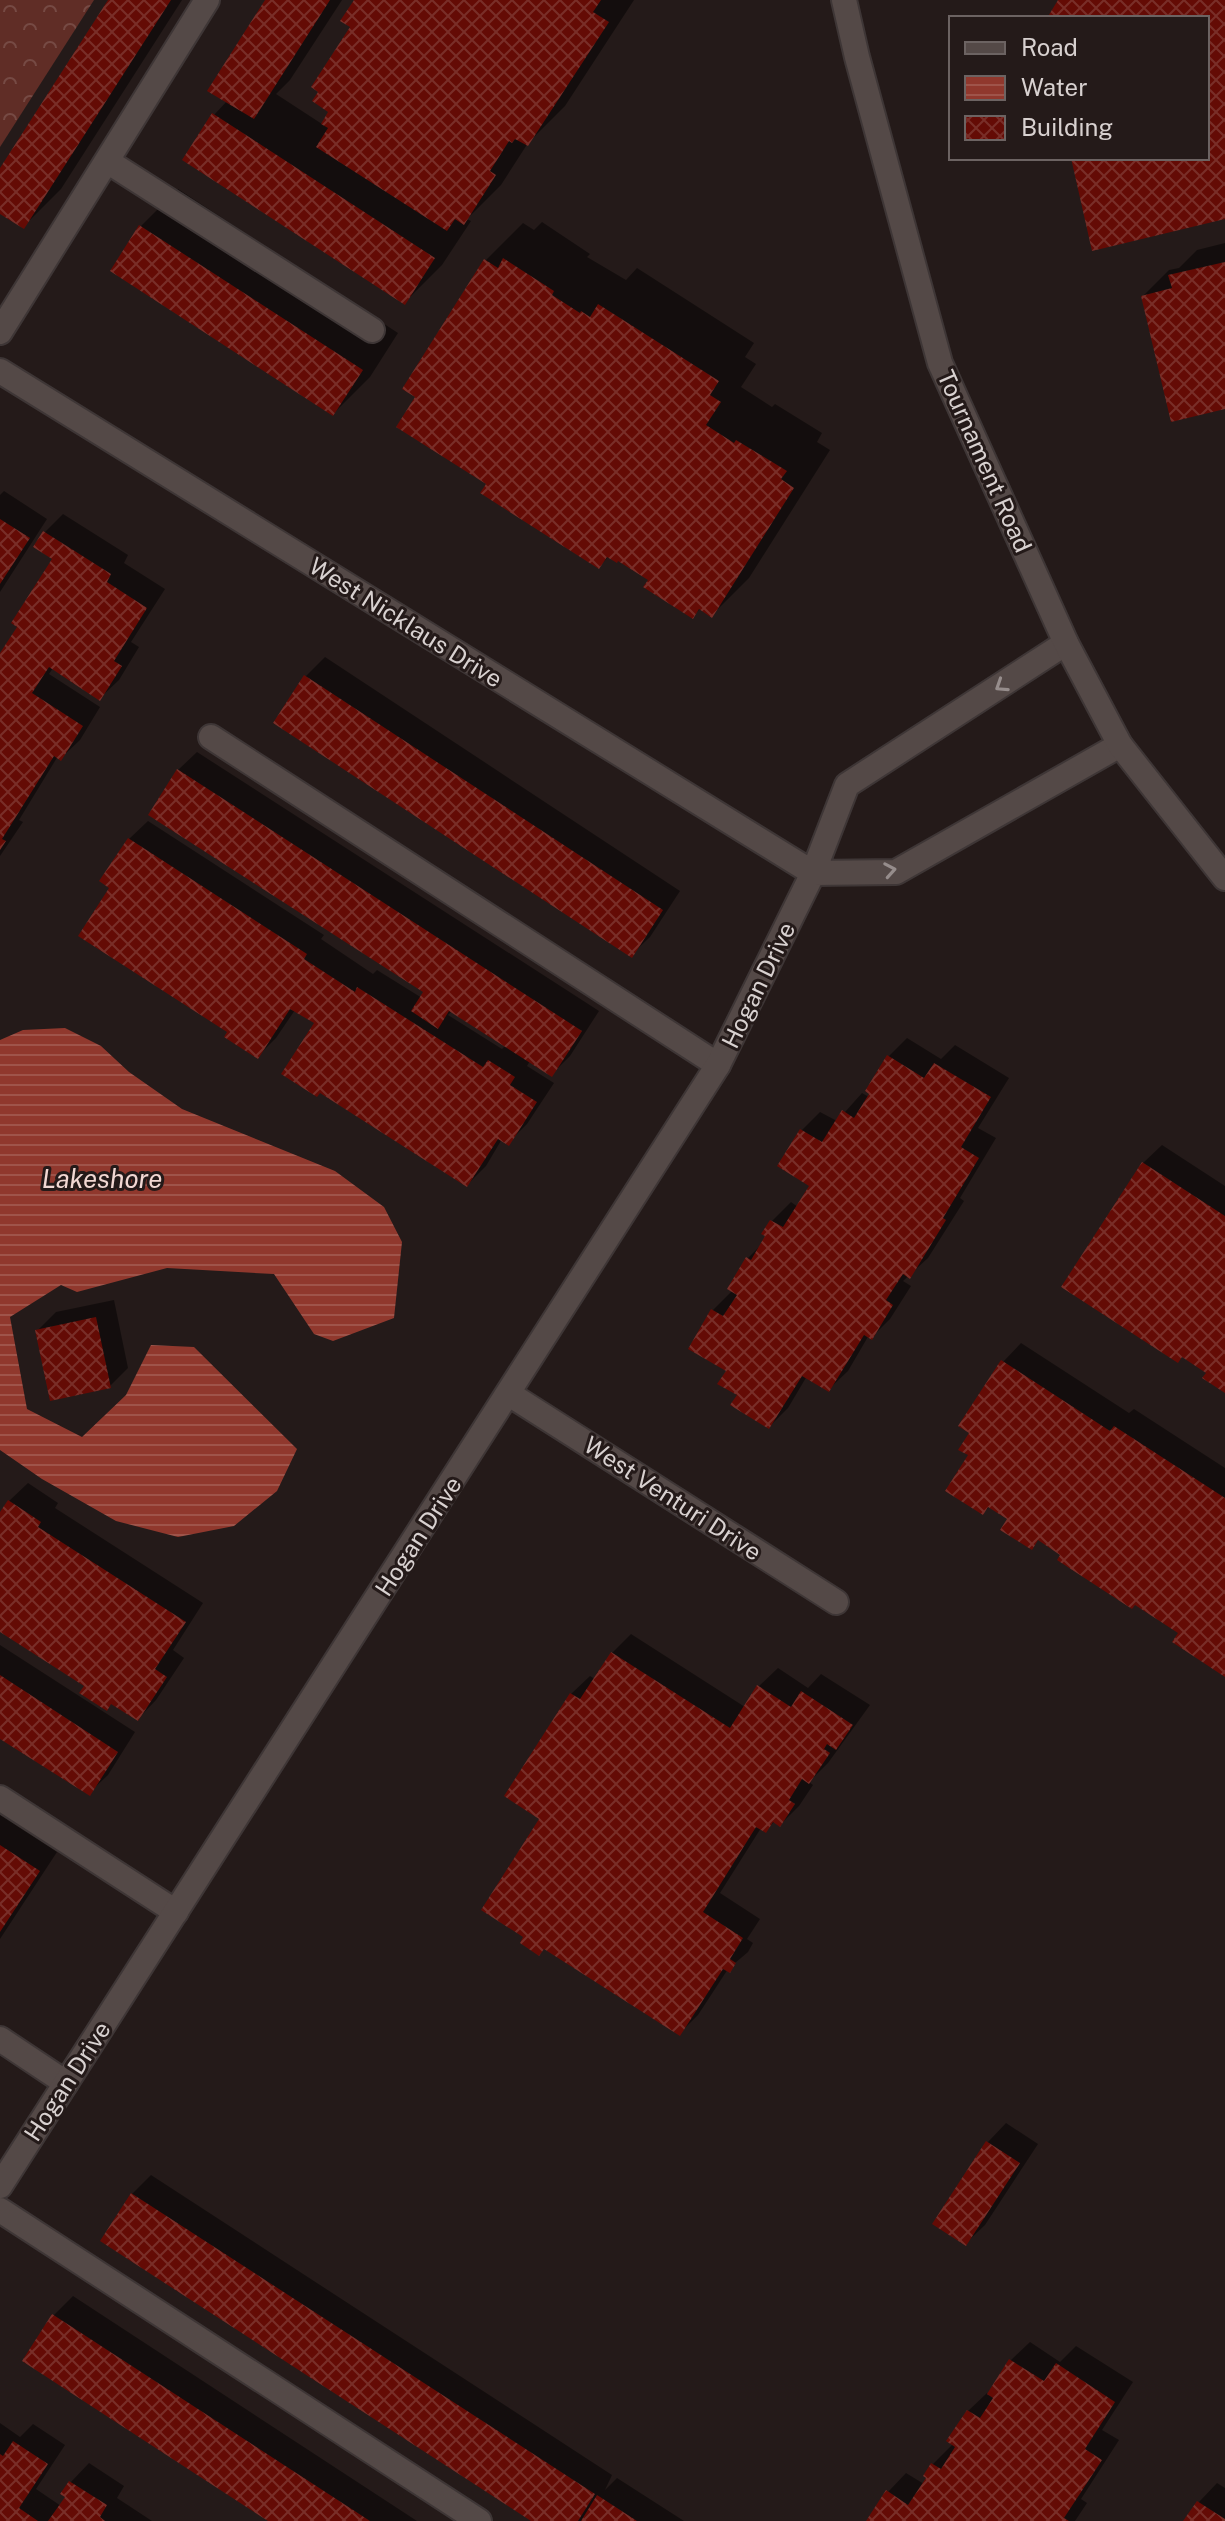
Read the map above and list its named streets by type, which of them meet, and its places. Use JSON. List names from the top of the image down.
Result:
{
  "streets": {
    "street": [
      "Tournament Road",
      "West Nicklaus Drive",
      "Hogan Drive",
      "West Venturi Drive"
    ]
  },
  "crossings": [
    ["Tournament Road", "Hogan Drive"],
    ["West Nicklaus Drive", "Hogan Drive"],
    ["Hogan Drive", "West Venturi Drive"]
  ],
  "water": ["Lakeshore"],
  "legend": ["Road", "Water", "Building"]
}
